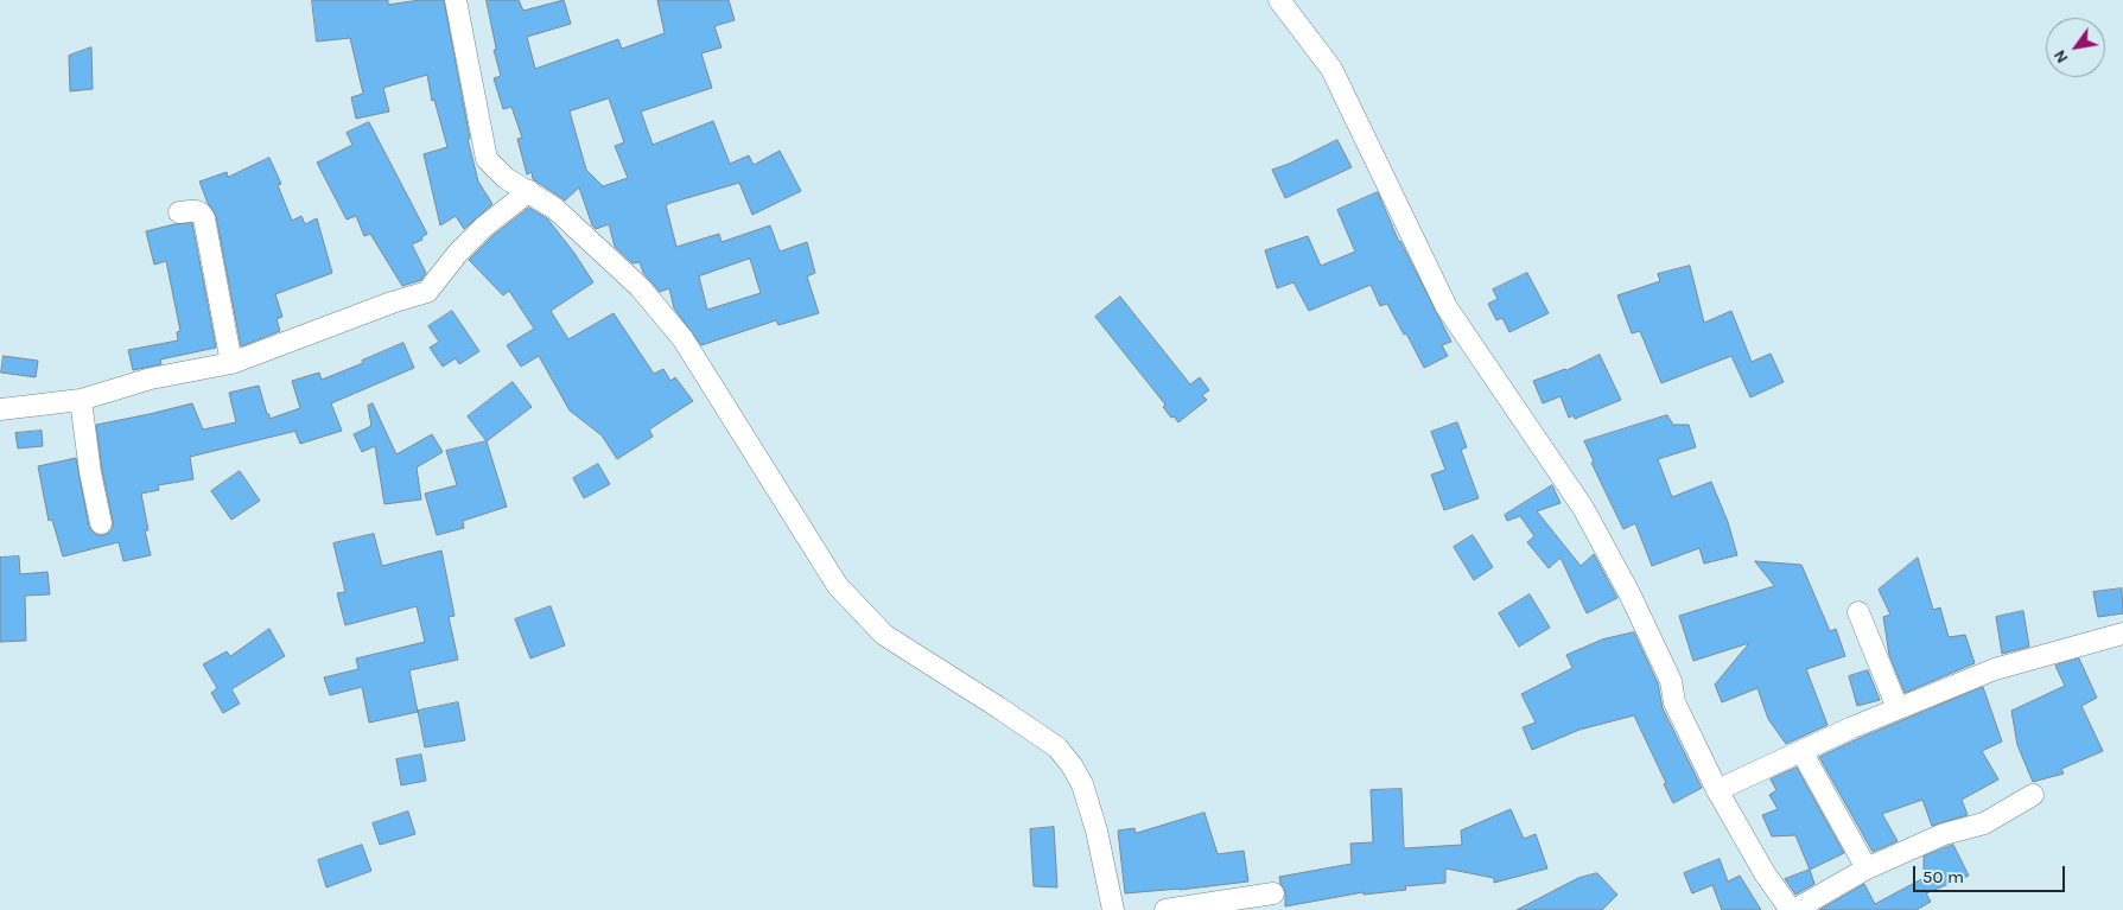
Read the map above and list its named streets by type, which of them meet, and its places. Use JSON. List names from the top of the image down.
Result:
{
  "scale_bar": "50 m",
  "north": "bottom left"
}
